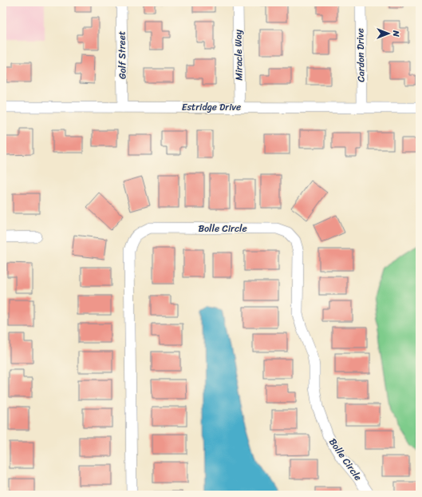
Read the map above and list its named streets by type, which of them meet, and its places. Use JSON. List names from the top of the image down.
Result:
{
  "streets": {
    "street": [
      "Golf Street",
      "Miracle Way",
      "Cardon Drive",
      "Estridge Drive",
      "Bolle Circle"
    ]
  },
  "crossings": [
    ["Golf Street", "Estridge Drive"],
    ["Miracle Way", "Estridge Drive"],
    ["Cardon Drive", "Estridge Drive"]
  ],
  "north": "right"
}
